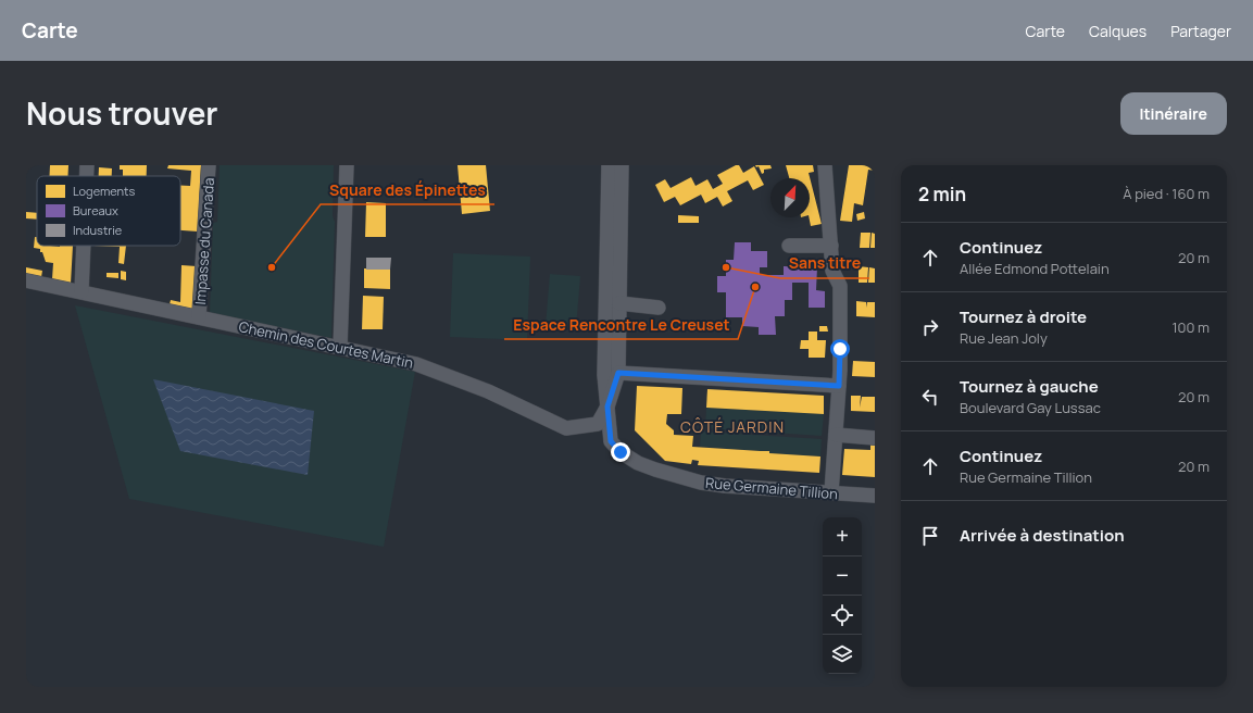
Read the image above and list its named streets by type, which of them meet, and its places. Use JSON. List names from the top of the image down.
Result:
{
  "streets": {
    "street": ["Impasse du Canada", "Chemin des Courtes Martin", "Rue Germaine Tillion"]
  },
  "crossings": [
    ["Impasse du Canada", "Chemin des Courtes Martin"],
    ["Chemin des Courtes Martin", "Rue Germaine Tillion"]
  ],
  "districts": ["CÔTÉ JARDIN"],
  "places": ["Square des Épinettes", "Sans titre", "Espace Rencontre Le Creuset"],
  "legend": ["Logements", "Bureaux", "Industrie"],
  "north": "top right",
  "page": {
    "header": "Carte",
    "nav": ["Carte", "Calques", "Partager"],
    "title": "Nous trouver",
    "buttons": "Itinéraire",
    "heading": ["2 min", "À pied · 160 m"],
    "list": [
      ["Continuez", "Allée Edmond Pottelain", "20 m"],
      ["Tournez à droite", "Rue Jean Joly", "100 m"],
      ["Tournez à gauche", "Boulevard Gay Lussac", "20 m"],
      ["Continuez", "Rue Germaine Tillion", "20 m"],
      "Arrivée à destination"
    ],
    "map_buttons": ["+", "−"]
  }
}
